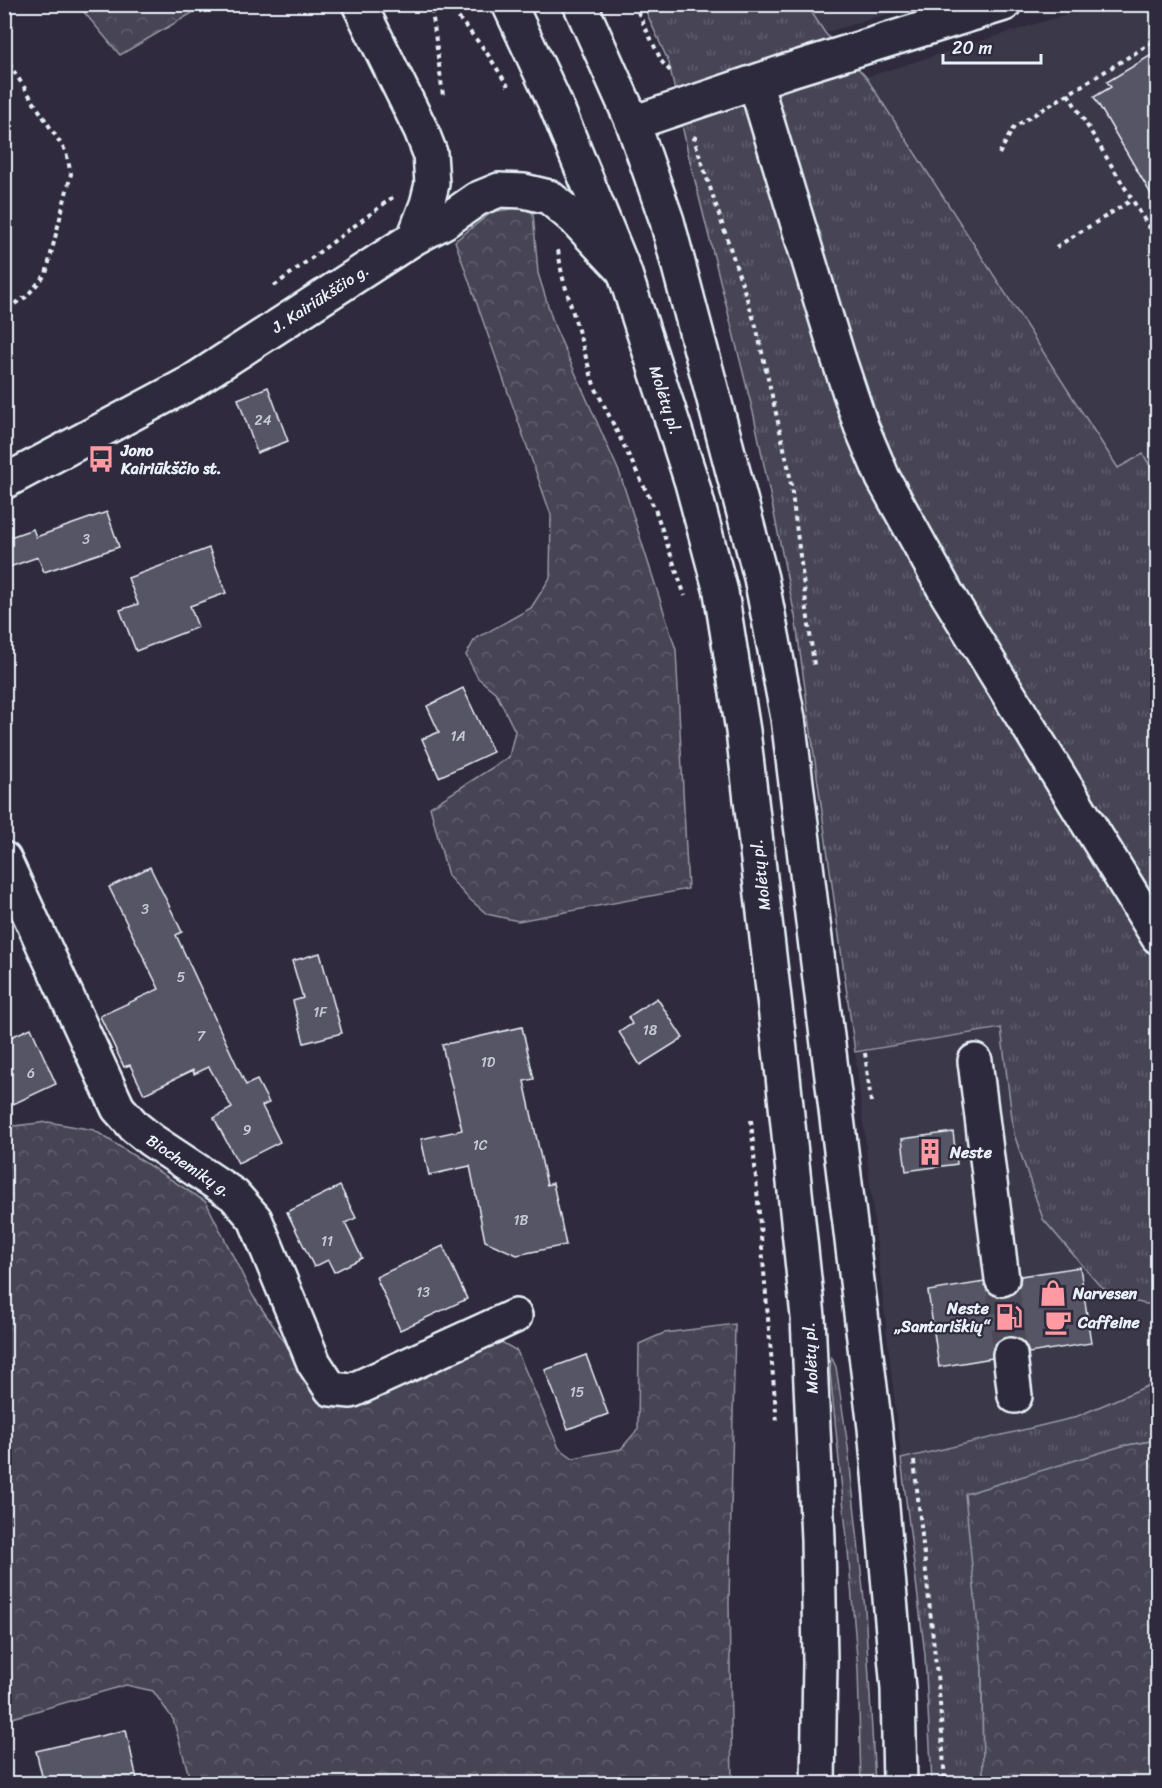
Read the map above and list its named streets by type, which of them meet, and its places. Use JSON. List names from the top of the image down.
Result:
{
  "streets": {
    "main road": ["J. Kairiūkščio g.", "Molėtų pl.", "Biochemikų g."]
  },
  "crossings": [
    ["J. Kairiūkščio g.", "Molėtų pl."]
  ],
  "places": {
    "bus stop": ["Jono Kairiūkščio st."],
    "building": ["Neste"],
    "shop": ["Narvesen"],
    "fuel station": ["Neste „Santariškių“"],
    "cafe": ["Caffeine"]
  },
  "house_numbers": [
    "24",
    "3",
    "1A",
    "3",
    "5",
    "1F",
    "18",
    "7",
    "1D",
    "6",
    "9",
    "1C",
    "1B",
    "11",
    "13",
    "15"
  ],
  "scale_bar": "20 m"
}
